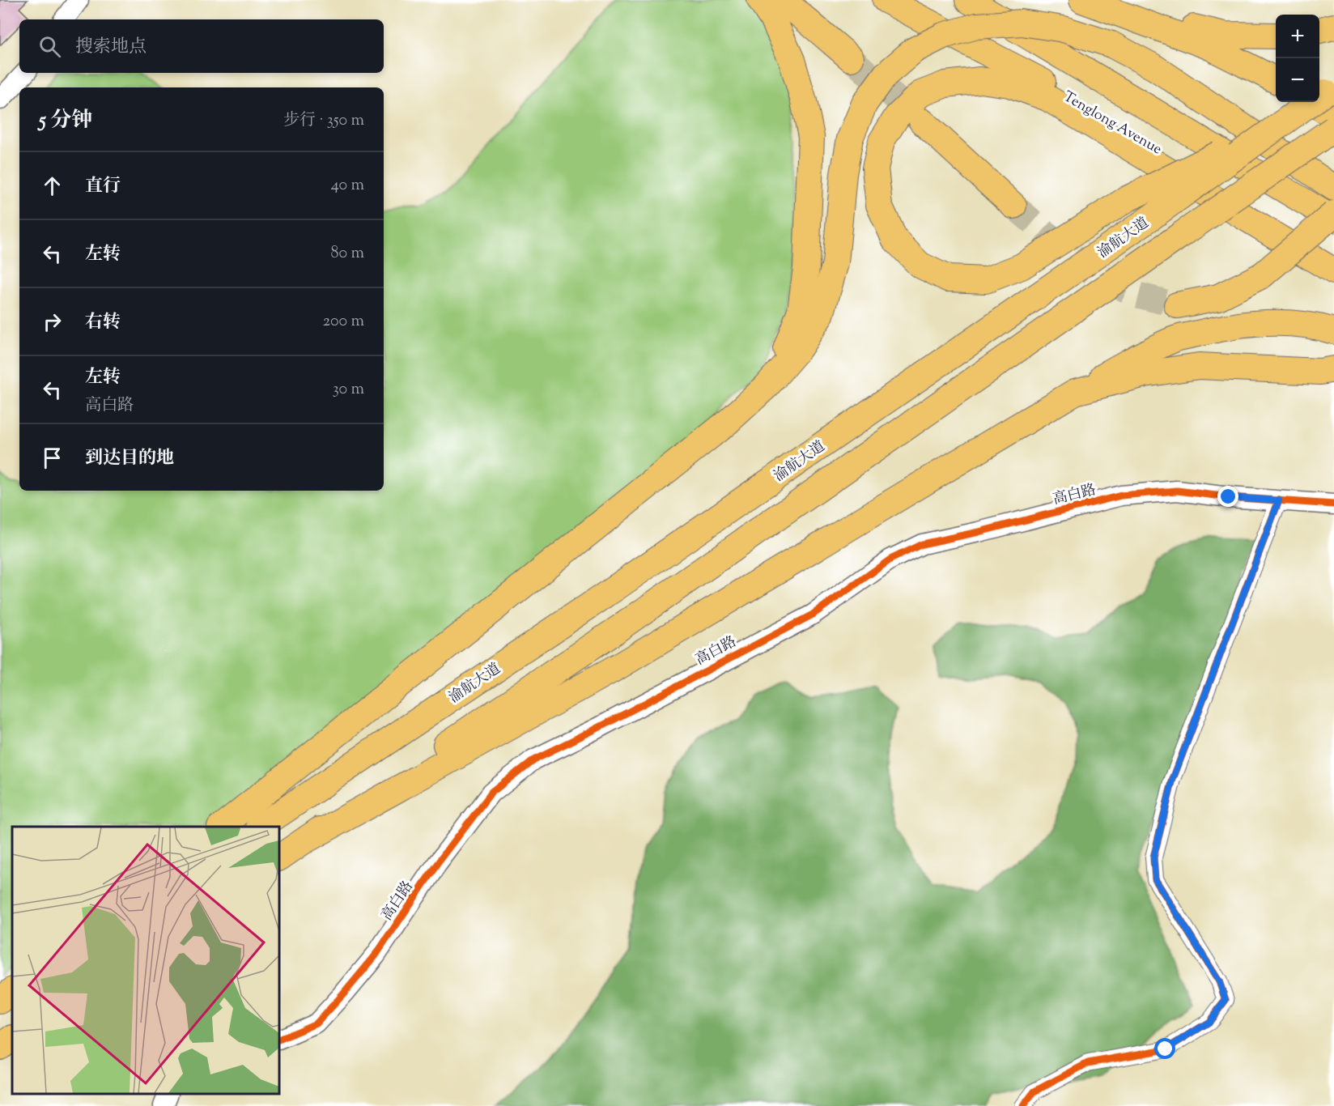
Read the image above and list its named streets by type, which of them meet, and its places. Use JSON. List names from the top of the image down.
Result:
{
  "streets": {
    "highway": ["Tenglong Avenue", "渝航大道"],
    "street": ["高白路"]
  },
  "page": {
    "map_buttons": ["+", "−"],
    "search": "搜索地点",
    "heading": ["5 分钟", "步行 · 350 m"],
    "list": [
      ["直行", "40 m"],
      ["左转", "80 m"],
      ["右转", "200 m"],
      ["左转", "高白路", "30 m"],
      "到达目的地"
    ]
  }
}
